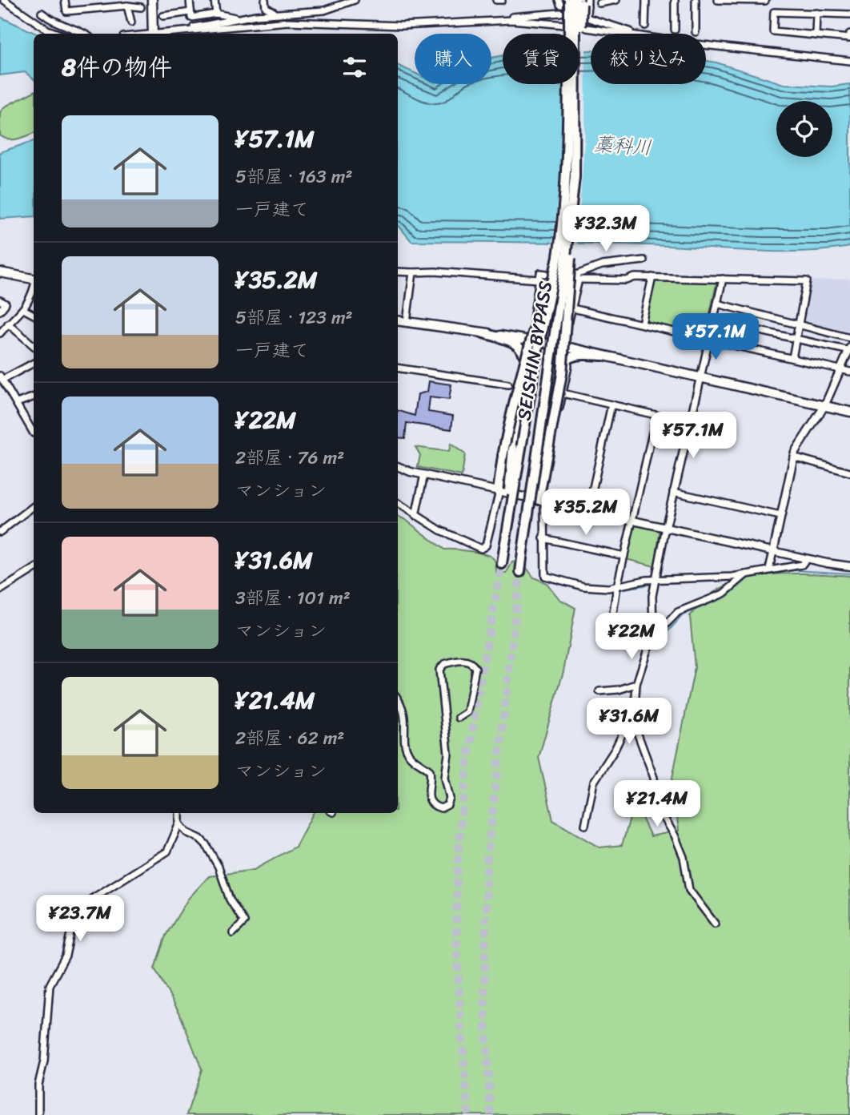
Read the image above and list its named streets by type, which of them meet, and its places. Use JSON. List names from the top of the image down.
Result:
{
  "streets": {
    "highway": ["SEISHIN BYPASS"]
  },
  "water": ["藁科川"],
  "page": {
    "chip": ["購入", "賃貸", "絞り込み"],
    "heading": "8件の物件",
    "list": [
      {
        "name": "¥57.1M",
        "note": "5部屋 · 163 m² · 一戸建て"
      },
      {
        "name": "¥35.2M",
        "note": "5部屋 · 123 m² · 一戸建て"
      },
      {
        "name": "¥22M",
        "note": "2部屋 · 76 m² · マンション"
      },
      {
        "name": "¥31.6M",
        "note": "3部屋 · 101 m² · マンション"
      },
      {
        "name": "¥21.4M",
        "note": "2部屋 · 62 m² · マンション"
      }
    ],
    "price": [
      "¥32.3M",
      "¥57.1M",
      "¥57.1M",
      "¥35.2M",
      "¥22M",
      "¥31.6M",
      "¥21.4M",
      "¥23.7M"
    ]
  }
}
